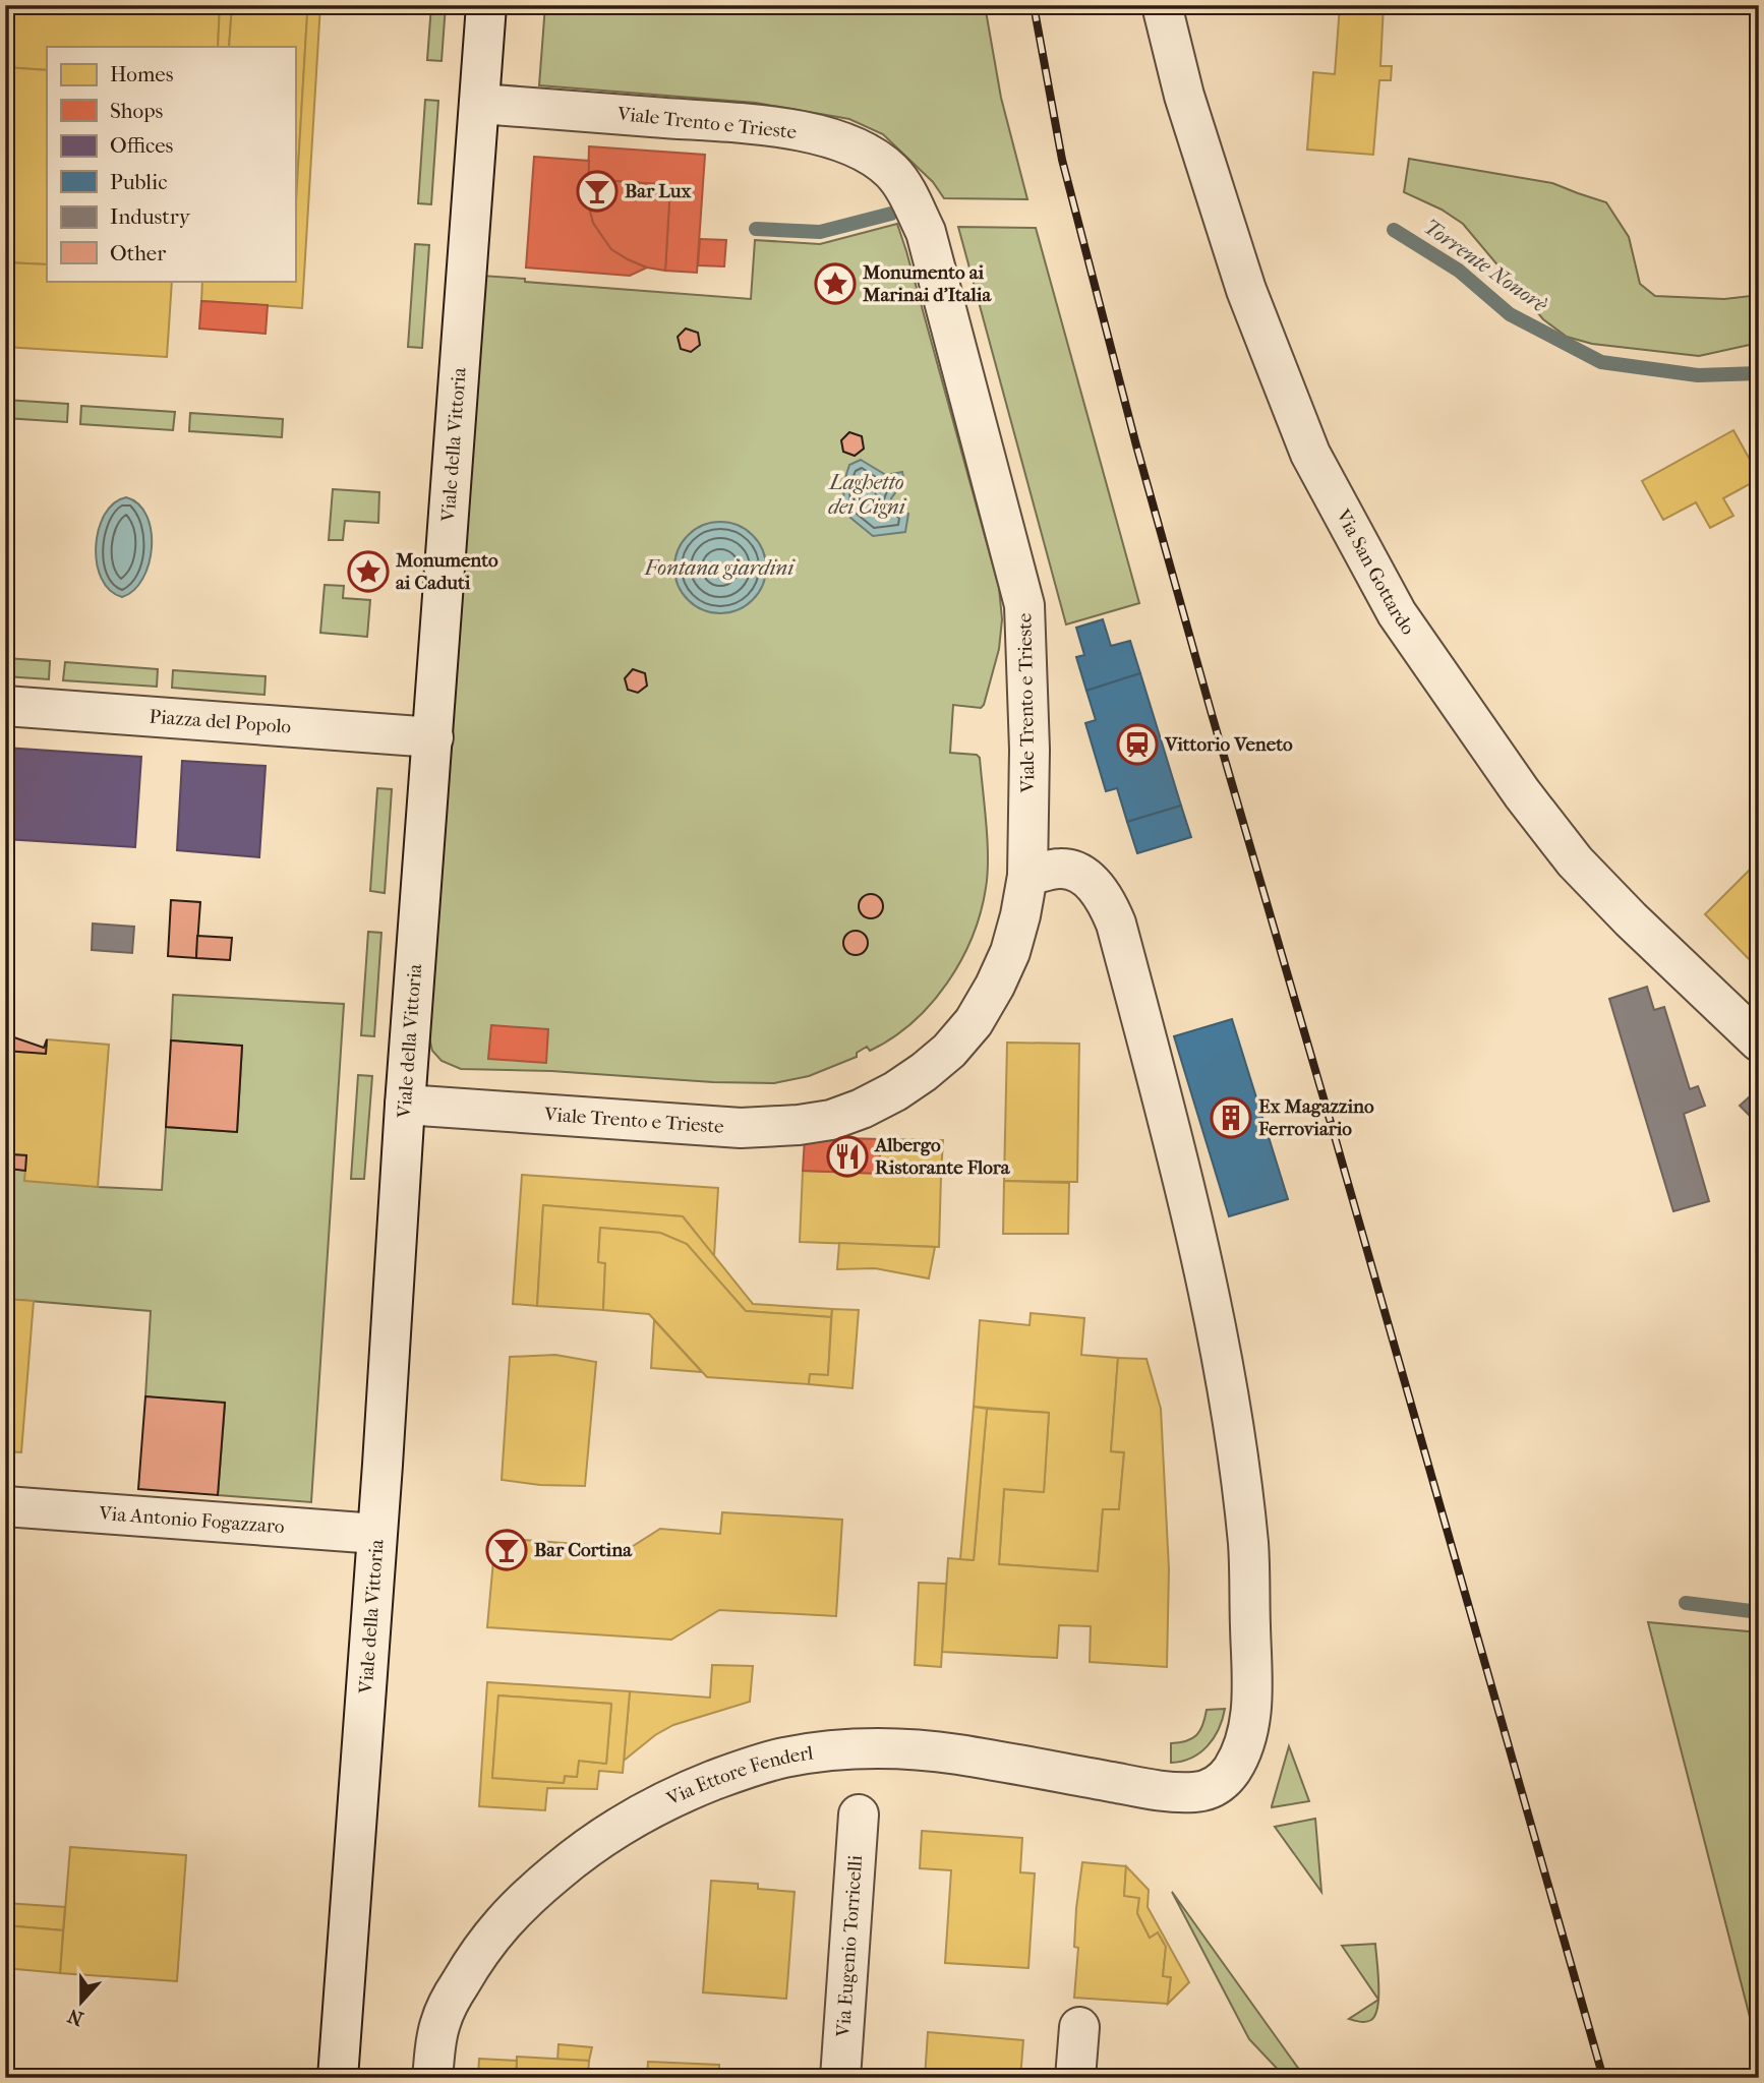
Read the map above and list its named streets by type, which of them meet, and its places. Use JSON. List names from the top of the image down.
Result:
{
  "streets": {
    "street": [
      "Viale Trento e Trieste",
      "Viale della Vittoria",
      "Via San Gottardo",
      "Piazza del Popolo",
      "Via Antonio Fogazzaro",
      "Via Ettore Fenderl",
      "Via Eugenio Torricelli"
    ]
  },
  "crossings": [
    ["Viale Trento e Trieste", "Viale della Vittoria"],
    ["Viale Trento e Trieste", "Via Ettore Fenderl"],
    ["Viale della Vittoria", "Piazza del Popolo"],
    ["Viale della Vittoria", "Via Antonio Fogazzaro"]
  ],
  "water": ["Torrente Nonorè", "Laghetto dei Cigni", "Fontana giardini"],
  "places": {
    "bar": ["Bar Lux", "Bar Cortina"],
    "place": ["Monumento ai Marinai d'Italia", "Monumento ai Caduti"],
    "station": ["Vittorio Veneto"],
    "building": ["Ex Magazzino Ferroviario"],
    "restaurant": ["Albergo Ristorante Flora"]
  },
  "legend": [
    "Homes",
    "Shops",
    "Offices",
    "Public",
    "Industry",
    "Other"
  ],
  "north": "bottom"
}
